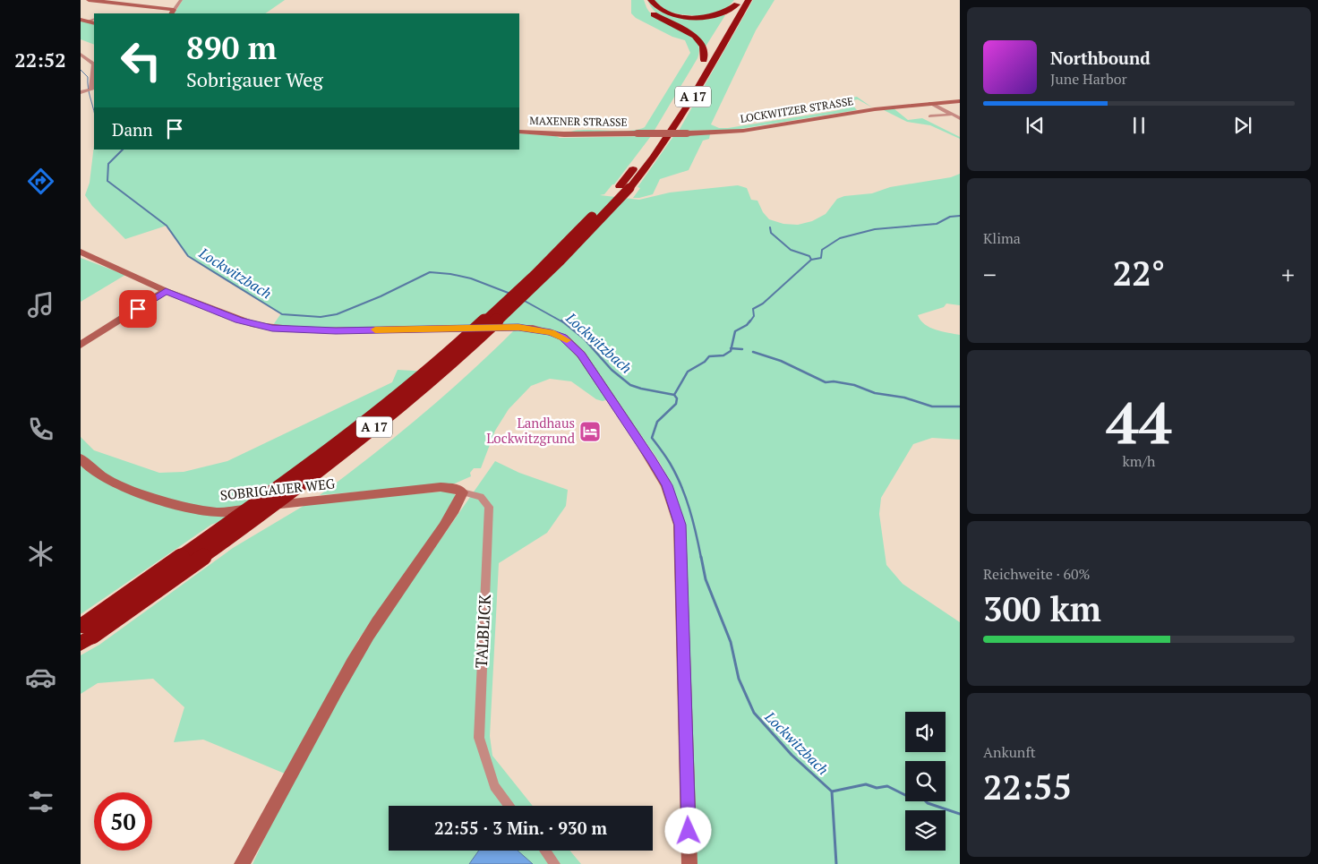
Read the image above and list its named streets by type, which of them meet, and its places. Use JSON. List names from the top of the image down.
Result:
{
  "streets": {
    "highway": ["A 17"],
    "street": [
      "LOCKWITZER STRASSE",
      "MAXENER STRASSE",
      "SOBRIGAUER WEG",
      "TALBLICK"
    ]
  },
  "crossings": [
    ["LOCKWITZER STRASSE", "MAXENER STRASSE"],
    ["SOBRIGAUER WEG", "TALBLICK"]
  ],
  "water": ["Lockwitzbach"],
  "places": {
    "hotel": ["Landhaus Lockwitzgrund"]
  },
  "page": {
    "tabs": "22:52",
    "turn": ["890 m", "Sobrigauer Weg"],
    "song": ["Northbound", "June Harbor"],
    "then": "Dann",
    "tile": [
      "Klima",
      ["44", "km/h"],
      ["Reichweite · 60%", "300 km"],
      ["Ankunft", "22:55"]
    ],
    "heat": ["−", "22°", "+"],
    "limit": "50",
    "trip": "22:55 · 3 Min. · 930 m"
  }
}
